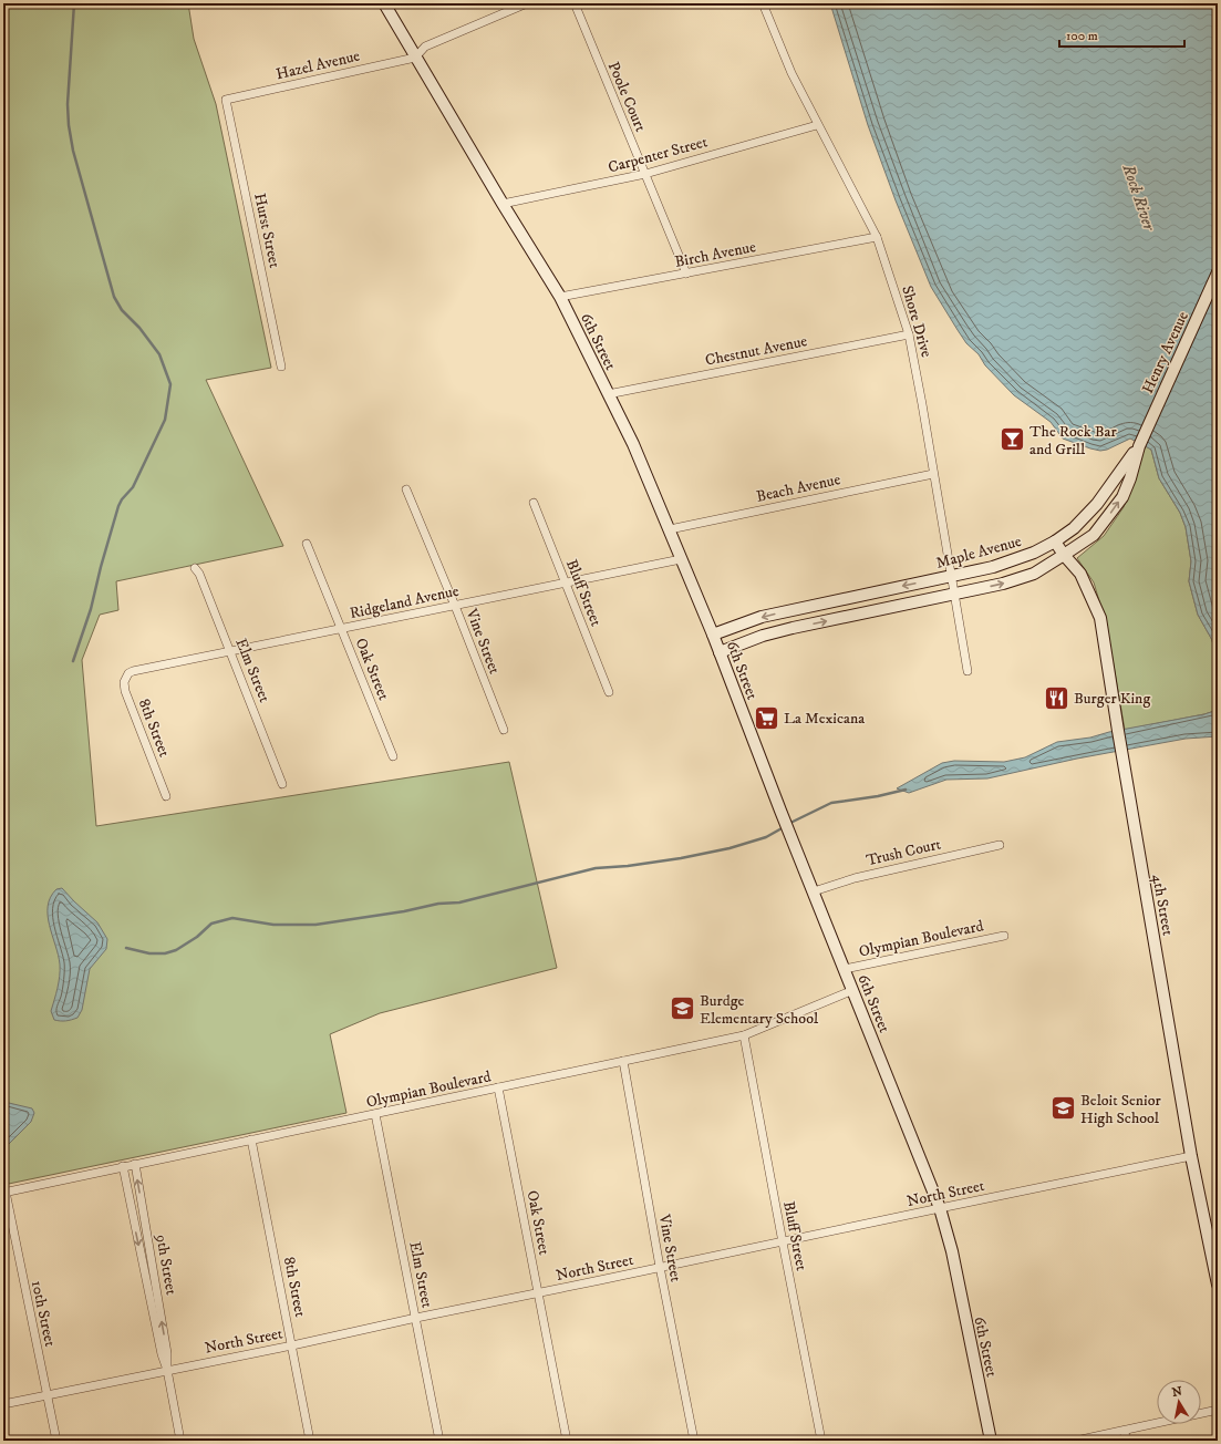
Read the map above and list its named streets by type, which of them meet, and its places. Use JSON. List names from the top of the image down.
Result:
{
  "streets": {
    "street": [
      "Hazel Avenue",
      "Poole Court",
      "Carpenter Street",
      "Hurst Street",
      "Birch Avenue",
      "Shore Drive",
      "6th Street",
      "Chestnut Avenue",
      "Henry Avenue",
      "Beach Avenue",
      "Maple Avenue",
      "Bluff Street",
      "Ridgeland Avenue",
      "Vine Street",
      "Oak Street",
      "Elm Street",
      "8th Street",
      "Trush Court",
      "4th Street",
      "Olympian Boulevard",
      "North Street",
      "9th Street",
      "10th Street"
    ]
  },
  "crossings": [
    ["Hazel Avenue", "Hurst Street"],
    ["Hazel Avenue", "6th Street"],
    ["Poole Court", "Carpenter Street"],
    ["Poole Court", "Birch Avenue"],
    ["Carpenter Street", "Shore Drive"],
    ["Carpenter Street", "6th Street"],
    ["Birch Avenue", "Shore Drive"],
    ["Birch Avenue", "6th Street"],
    ["Shore Drive", "Chestnut Avenue"],
    ["Shore Drive", "Beach Avenue"],
    ["Shore Drive", "Maple Avenue"],
    ["6th Street", "Chestnut Avenue"],
    ["6th Street", "Beach Avenue"],
    ["6th Street", "Maple Avenue"],
    ["6th Street", "Ridgeland Avenue"],
    ["6th Street", "Trush Court"],
    ["6th Street", "Olympian Boulevard"],
    ["6th Street", "North Street"],
    ["Henry Avenue", "Maple Avenue"],
    ["Maple Avenue", "4th Street"],
    ["Bluff Street", "Ridgeland Avenue"],
    ["Bluff Street", "Olympian Boulevard"],
    ["Bluff Street", "North Street"],
    ["Ridgeland Avenue", "Vine Street"],
    ["Ridgeland Avenue", "Oak Street"],
    ["Ridgeland Avenue", "Elm Street"],
    ["Ridgeland Avenue", "8th Street"],
    ["Vine Street", "Olympian Boulevard"],
    ["Vine Street", "North Street"],
    ["Oak Street", "Olympian Boulevard"],
    ["Oak Street", "North Street"],
    ["Elm Street", "Olympian Boulevard"],
    ["Elm Street", "North Street"],
    ["8th Street", "Olympian Boulevard"],
    ["8th Street", "North Street"],
    ["4th Street", "North Street"],
    ["Olympian Boulevard", "9th Street"],
    ["Olympian Boulevard", "10th Street"],
    ["North Street", "9th Street"],
    ["North Street", "10th Street"]
  ],
  "water": ["Rock River"],
  "places": {
    "bar": ["The Rock Bar and Grill"],
    "restaurant": ["Burger King"],
    "supermarket": ["La Mexicana"],
    "school or university": ["Burdge Elementary School", "Beloit Senior High School"]
  },
  "scale_bar": "100 m",
  "north": "top"
}
